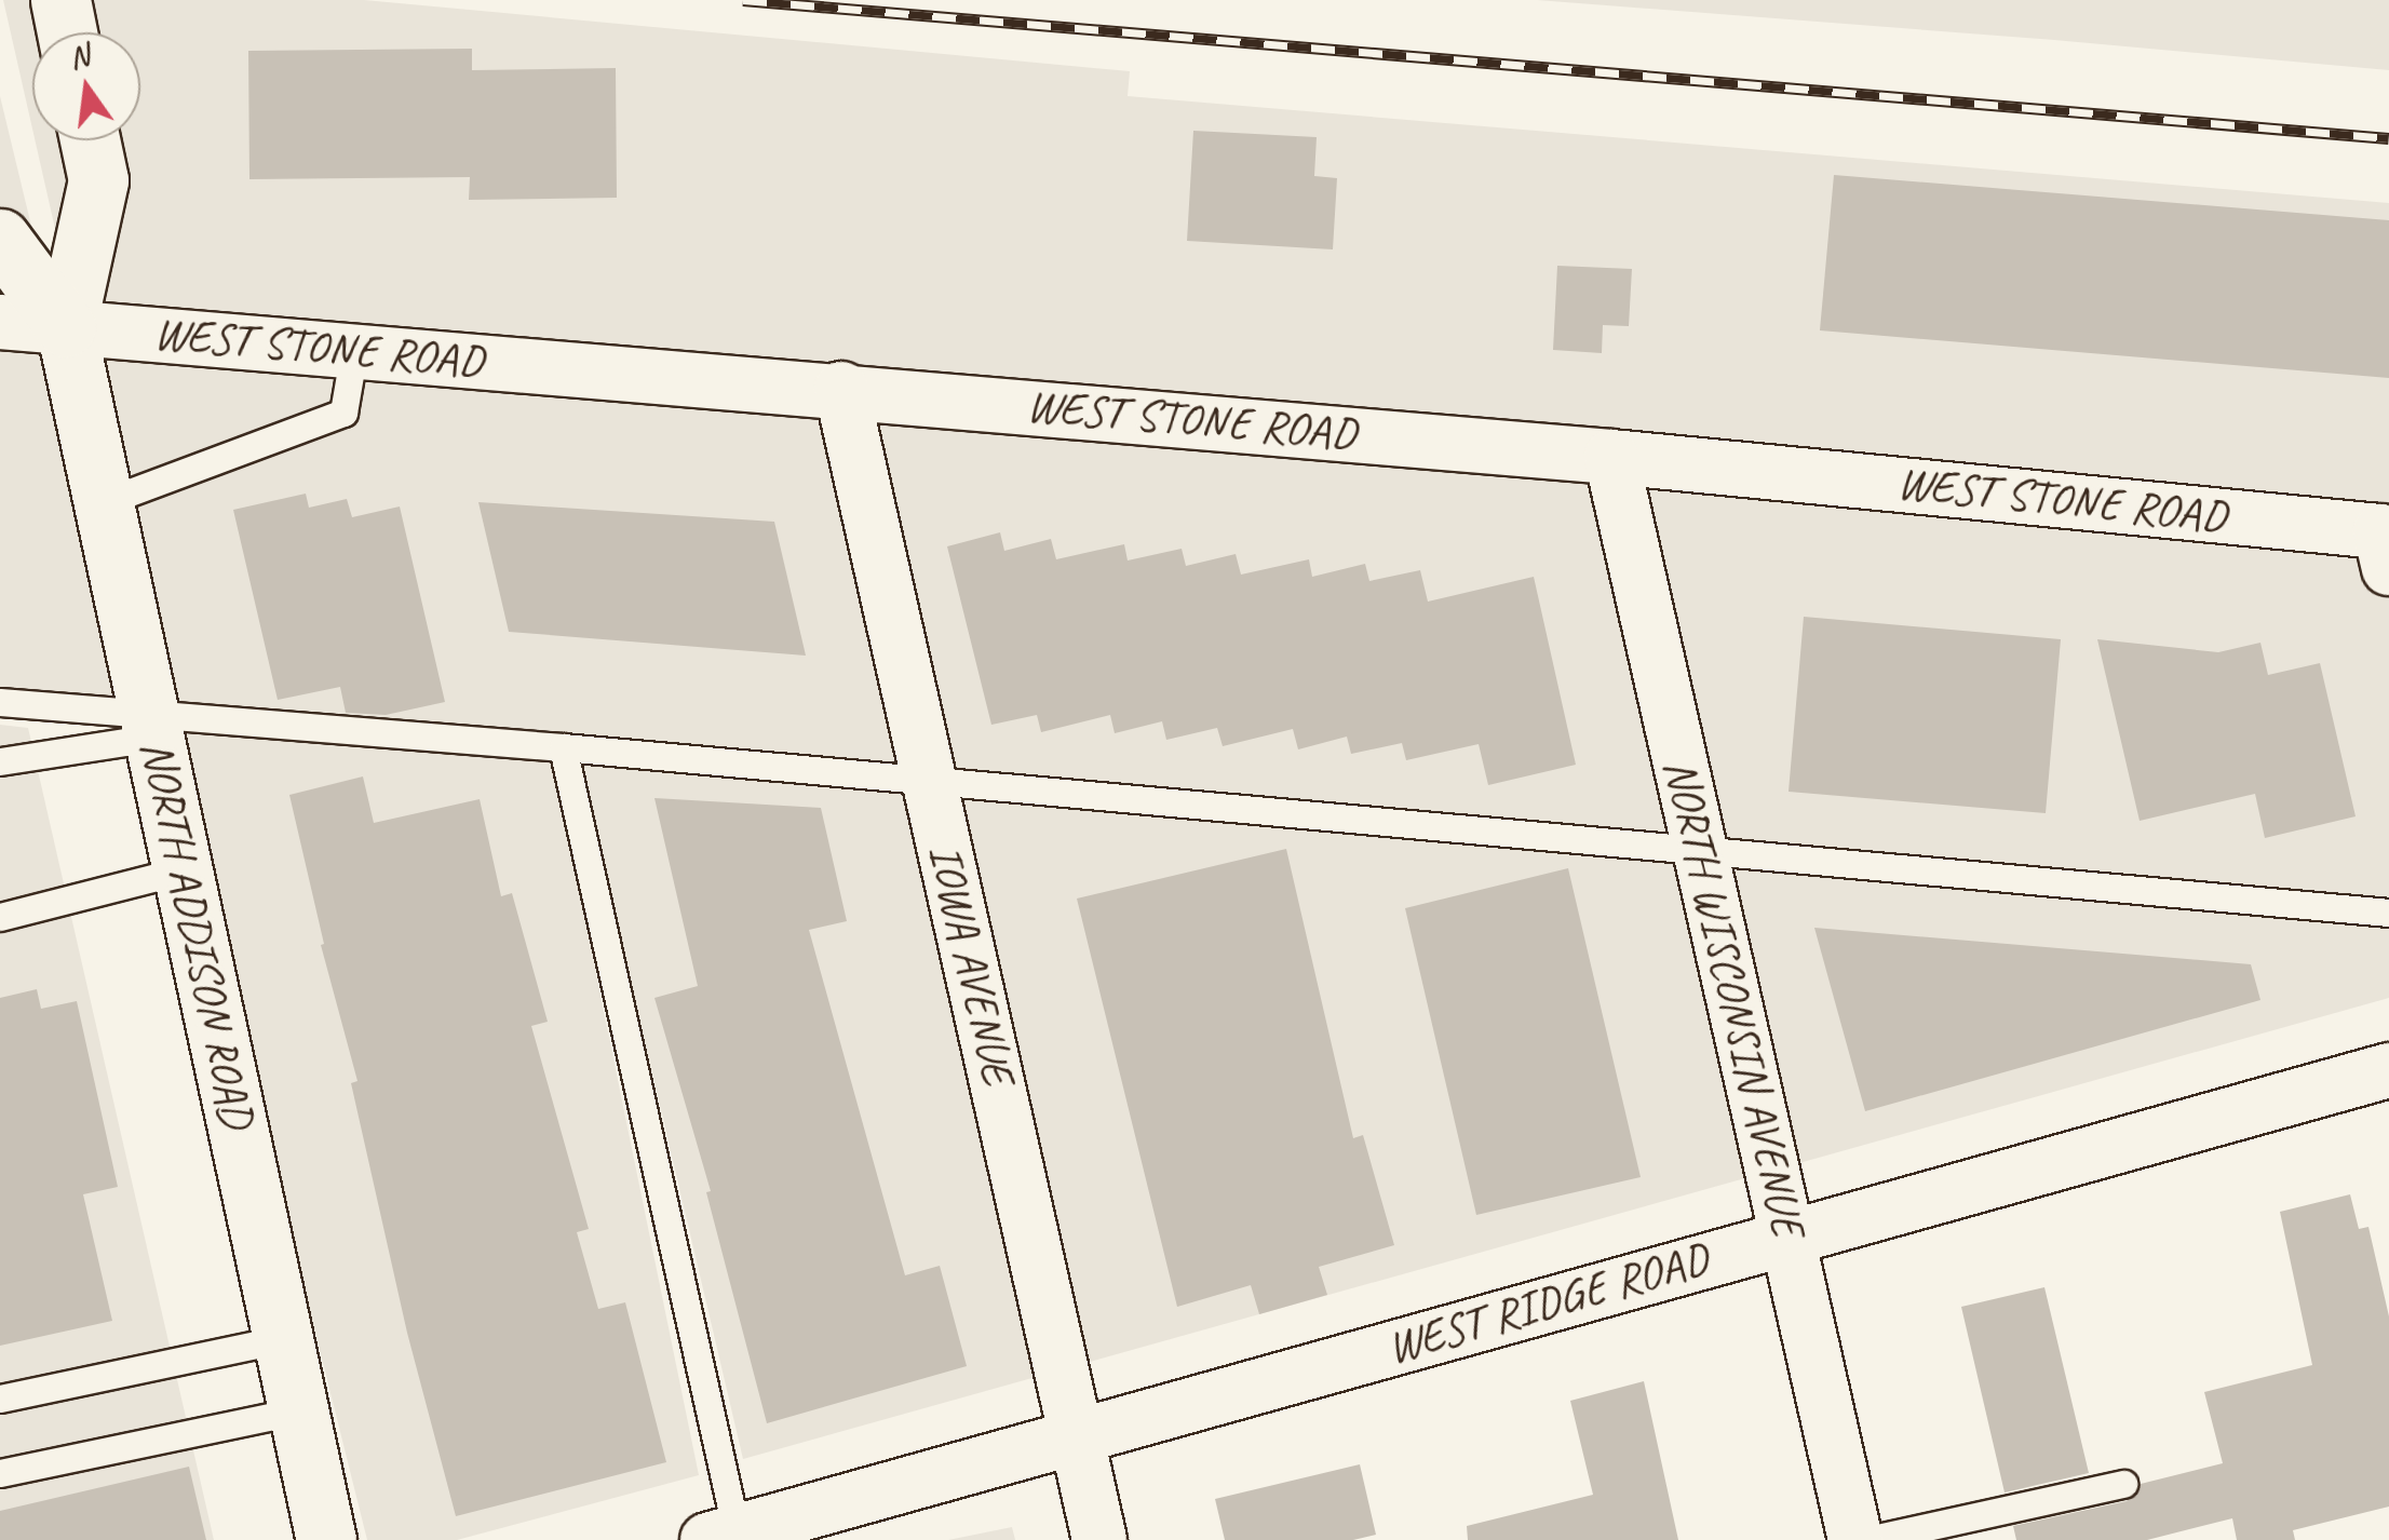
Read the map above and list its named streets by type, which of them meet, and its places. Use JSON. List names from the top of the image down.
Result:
{
  "streets": {
    "street": [
      "WEST STONE ROAD",
      "NORTH ADDISON ROAD",
      "IOWA AVENUE",
      "NORTH WISCONSIN AVENUE",
      "WEST RIDGE ROAD"
    ]
  },
  "crossings": [
    ["WEST STONE ROAD", "NORTH ADDISON ROAD"],
    ["WEST STONE ROAD", "IOWA AVENUE"],
    ["WEST STONE ROAD", "NORTH WISCONSIN AVENUE"],
    ["IOWA AVENUE", "WEST RIDGE ROAD"],
    ["NORTH WISCONSIN AVENUE", "WEST RIDGE ROAD"]
  ],
  "north": "top"
}
